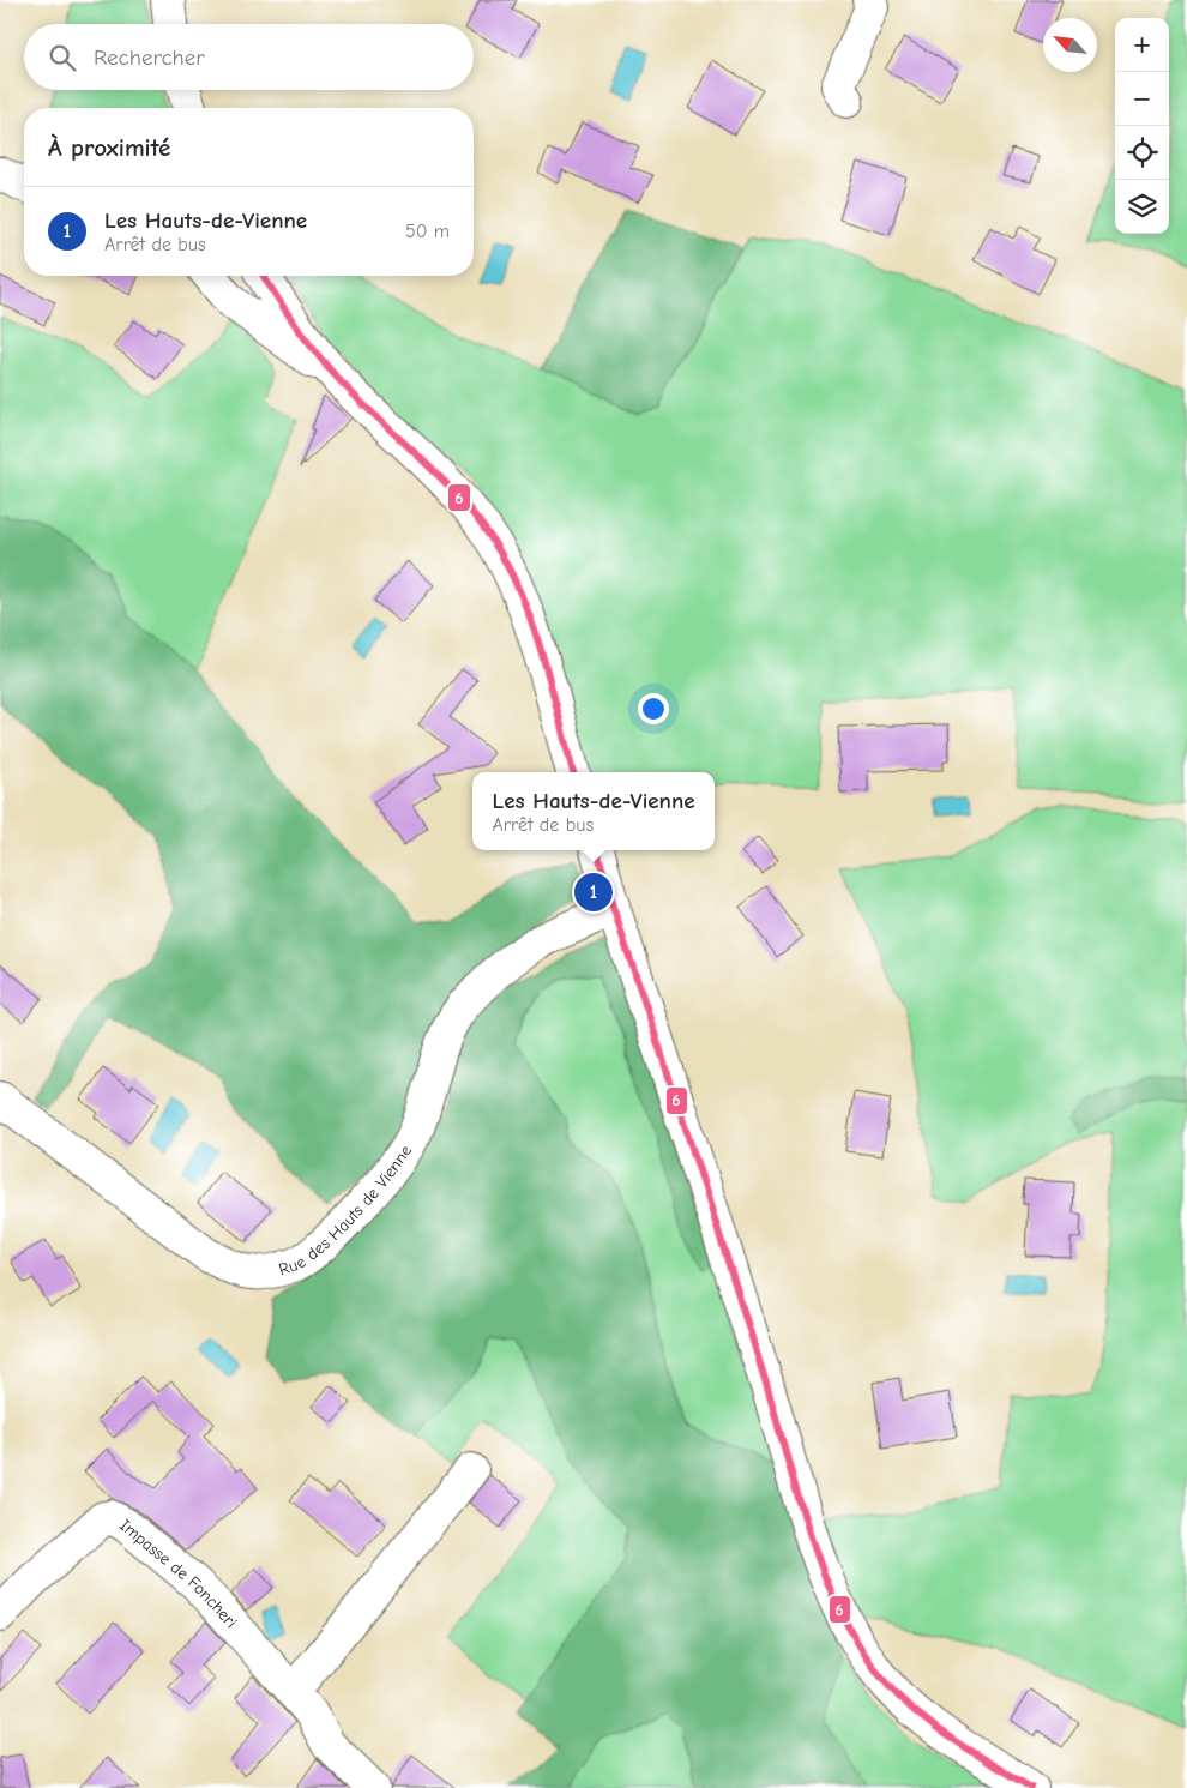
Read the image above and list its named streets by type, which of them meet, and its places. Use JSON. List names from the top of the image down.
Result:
{
  "streets": {
    "street": ["Rue des Hauts de Vienne", "Impasse de Foncheri"]
  },
  "lines": ["transit line 6"],
  "north": "top left",
  "page": {
    "map_buttons": ["+", "−"],
    "search": "Rechercher",
    "heading": "À proximité",
    "list": [
      {
        "mark": "1",
        "name": "Les Hauts-de-Vienne",
        "note": "Arrêt de bus",
        "value": "50 m"
      }
    ],
    "popup": ["Les Hauts-de-Vienne", "Arrêt de bus"],
    "pins": "1"
  }
}
